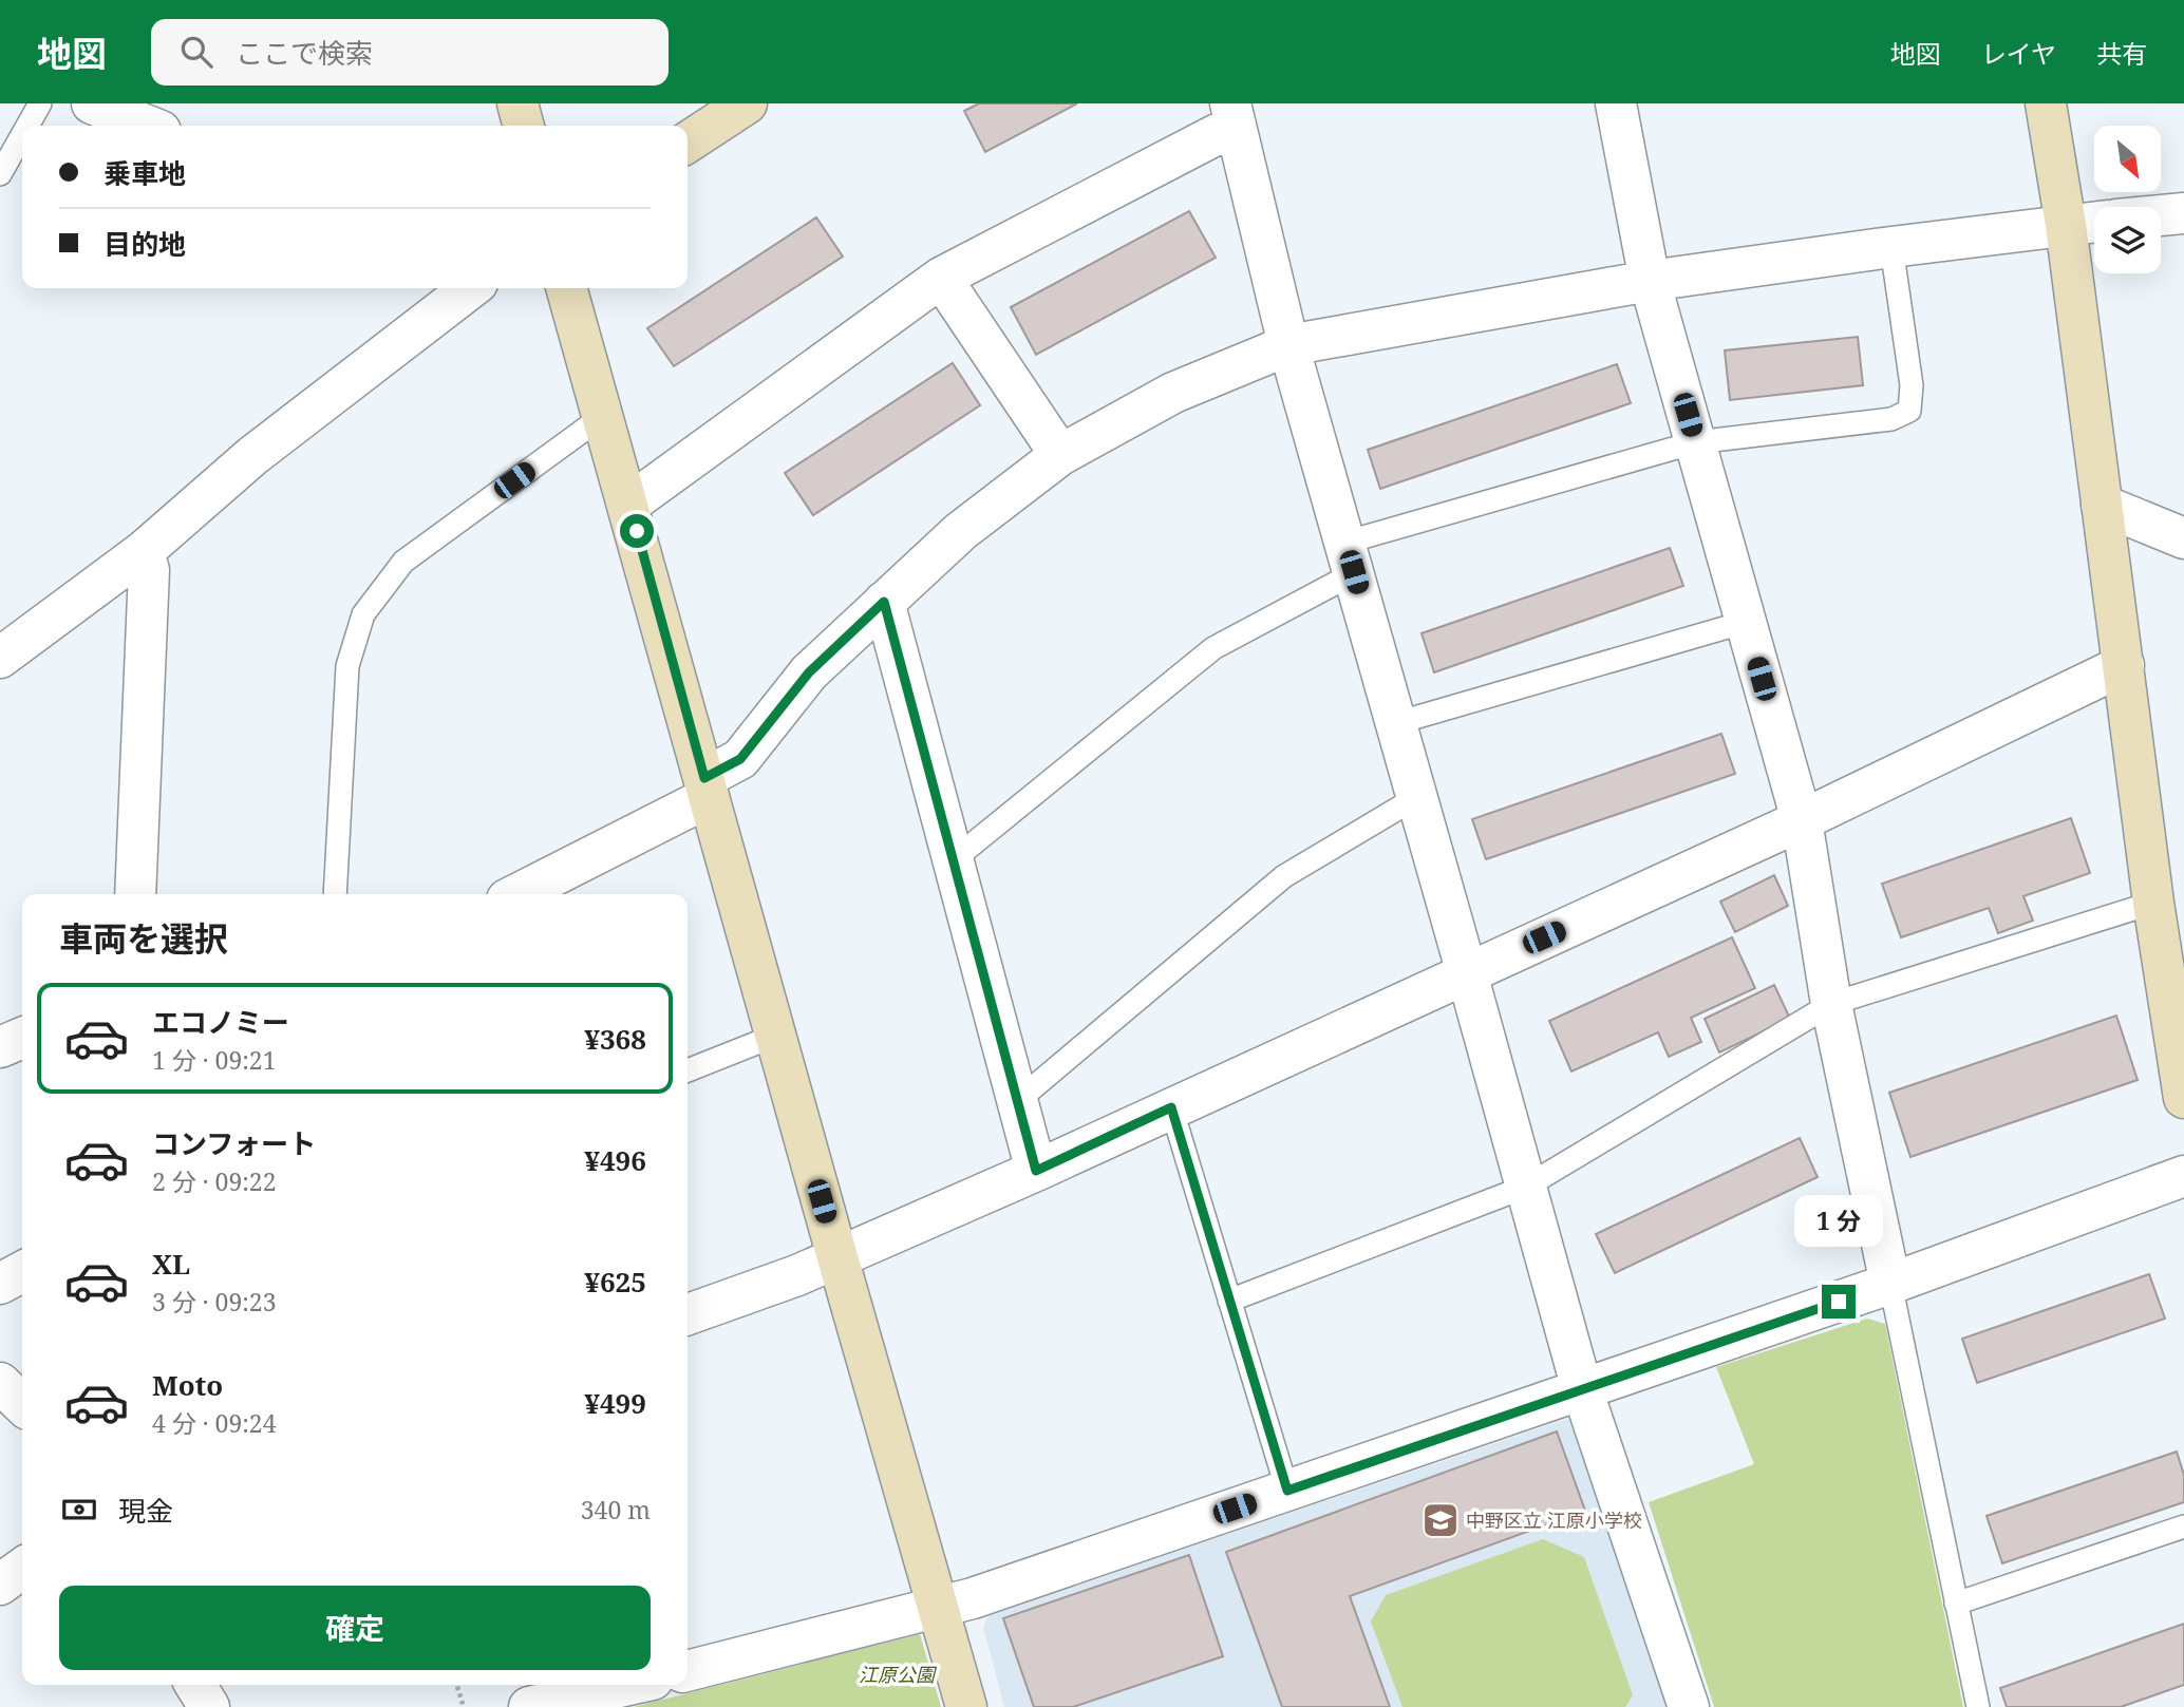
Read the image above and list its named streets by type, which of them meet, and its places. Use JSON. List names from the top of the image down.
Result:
{
  "parks": ["江原公園"],
  "places": {
    "school or university": ["中野区立 江原小学校"]
  },
  "north": "bottom right",
  "page": {
    "header": "地図",
    "search": "ここで検索",
    "nav": ["地図", "レイヤ", "共有"],
    "banner": ["乗車地", "目的地"],
    "heading": "車両を選択",
    "list": [
      {
        "name": "エコノミー",
        "note": "1 分 · 09:21",
        "value": "¥368"
      },
      {
        "name": "コンフォート",
        "note": "2 分 · 09:22",
        "value": "¥496"
      },
      {
        "name": "XL",
        "note": "3 分 · 09:23",
        "value": "¥625"
      },
      {
        "name": "Moto",
        "note": "4 分 · 09:24",
        "value": "¥499"
      }
    ],
    "bubble": "1 分",
    "pay": ["現金", "340 m"],
    "buttons": "確定"
  }
}
